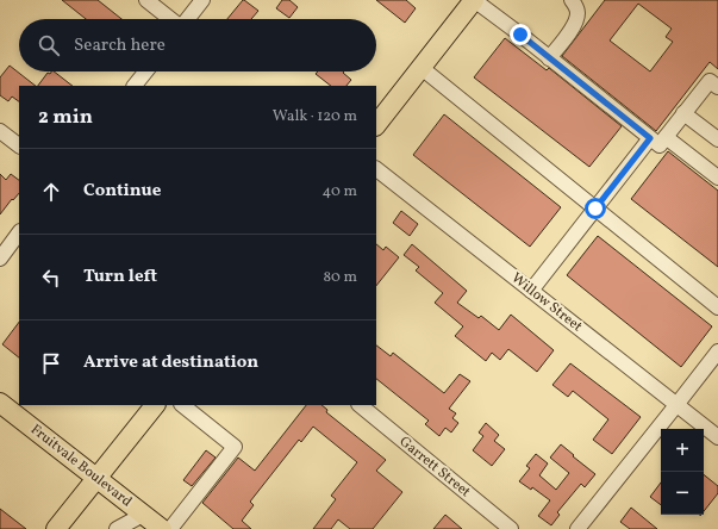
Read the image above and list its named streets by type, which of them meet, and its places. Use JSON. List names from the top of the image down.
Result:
{
  "streets": {
    "main road": ["Fruitvale Boulevard"],
    "street": ["Willow Street", "Garrett Street"]
  },
  "page": {
    "search": "Search here",
    "heading": ["2 min", "Walk · 120 m"],
    "list": [
      ["Continue", "40 m"],
      ["Turn left", "80 m"],
      "Arrive at destination"
    ],
    "map_buttons": ["+", "−"]
  }
}
